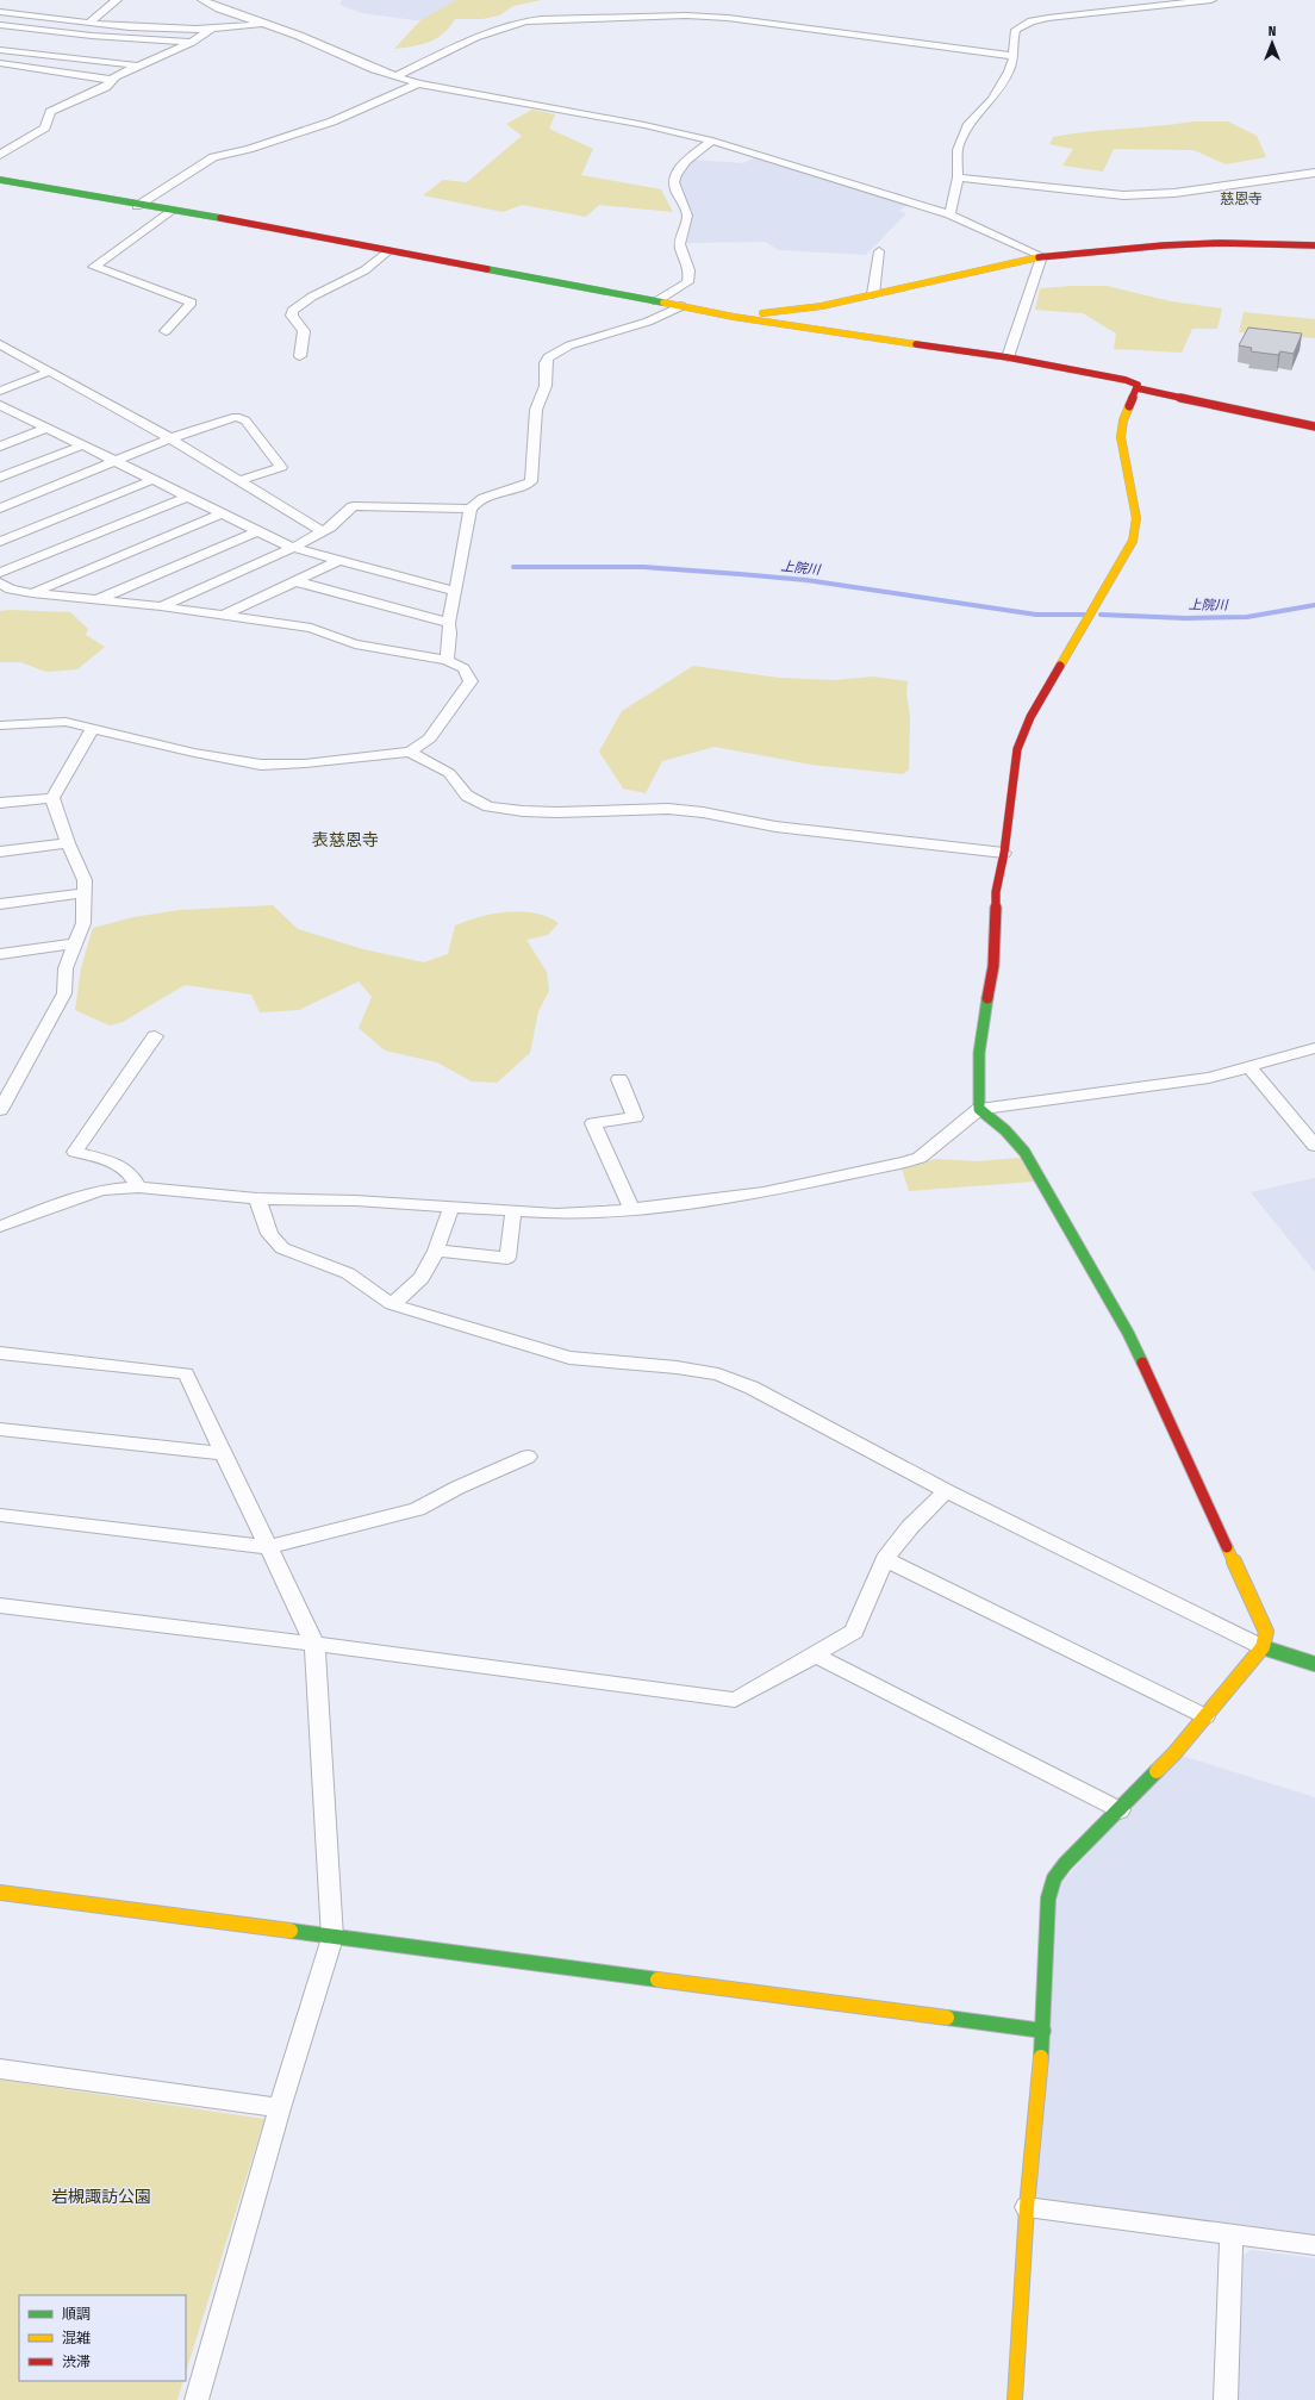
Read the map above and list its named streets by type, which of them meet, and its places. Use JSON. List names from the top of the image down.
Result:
{
  "districts": ["慈恩寺", "表慈恩寺"],
  "water": ["上院川"],
  "parks": ["岩槻諏訪公園"],
  "legend": ["順調", "混雑", "渋滞"],
  "north": "top"
}
